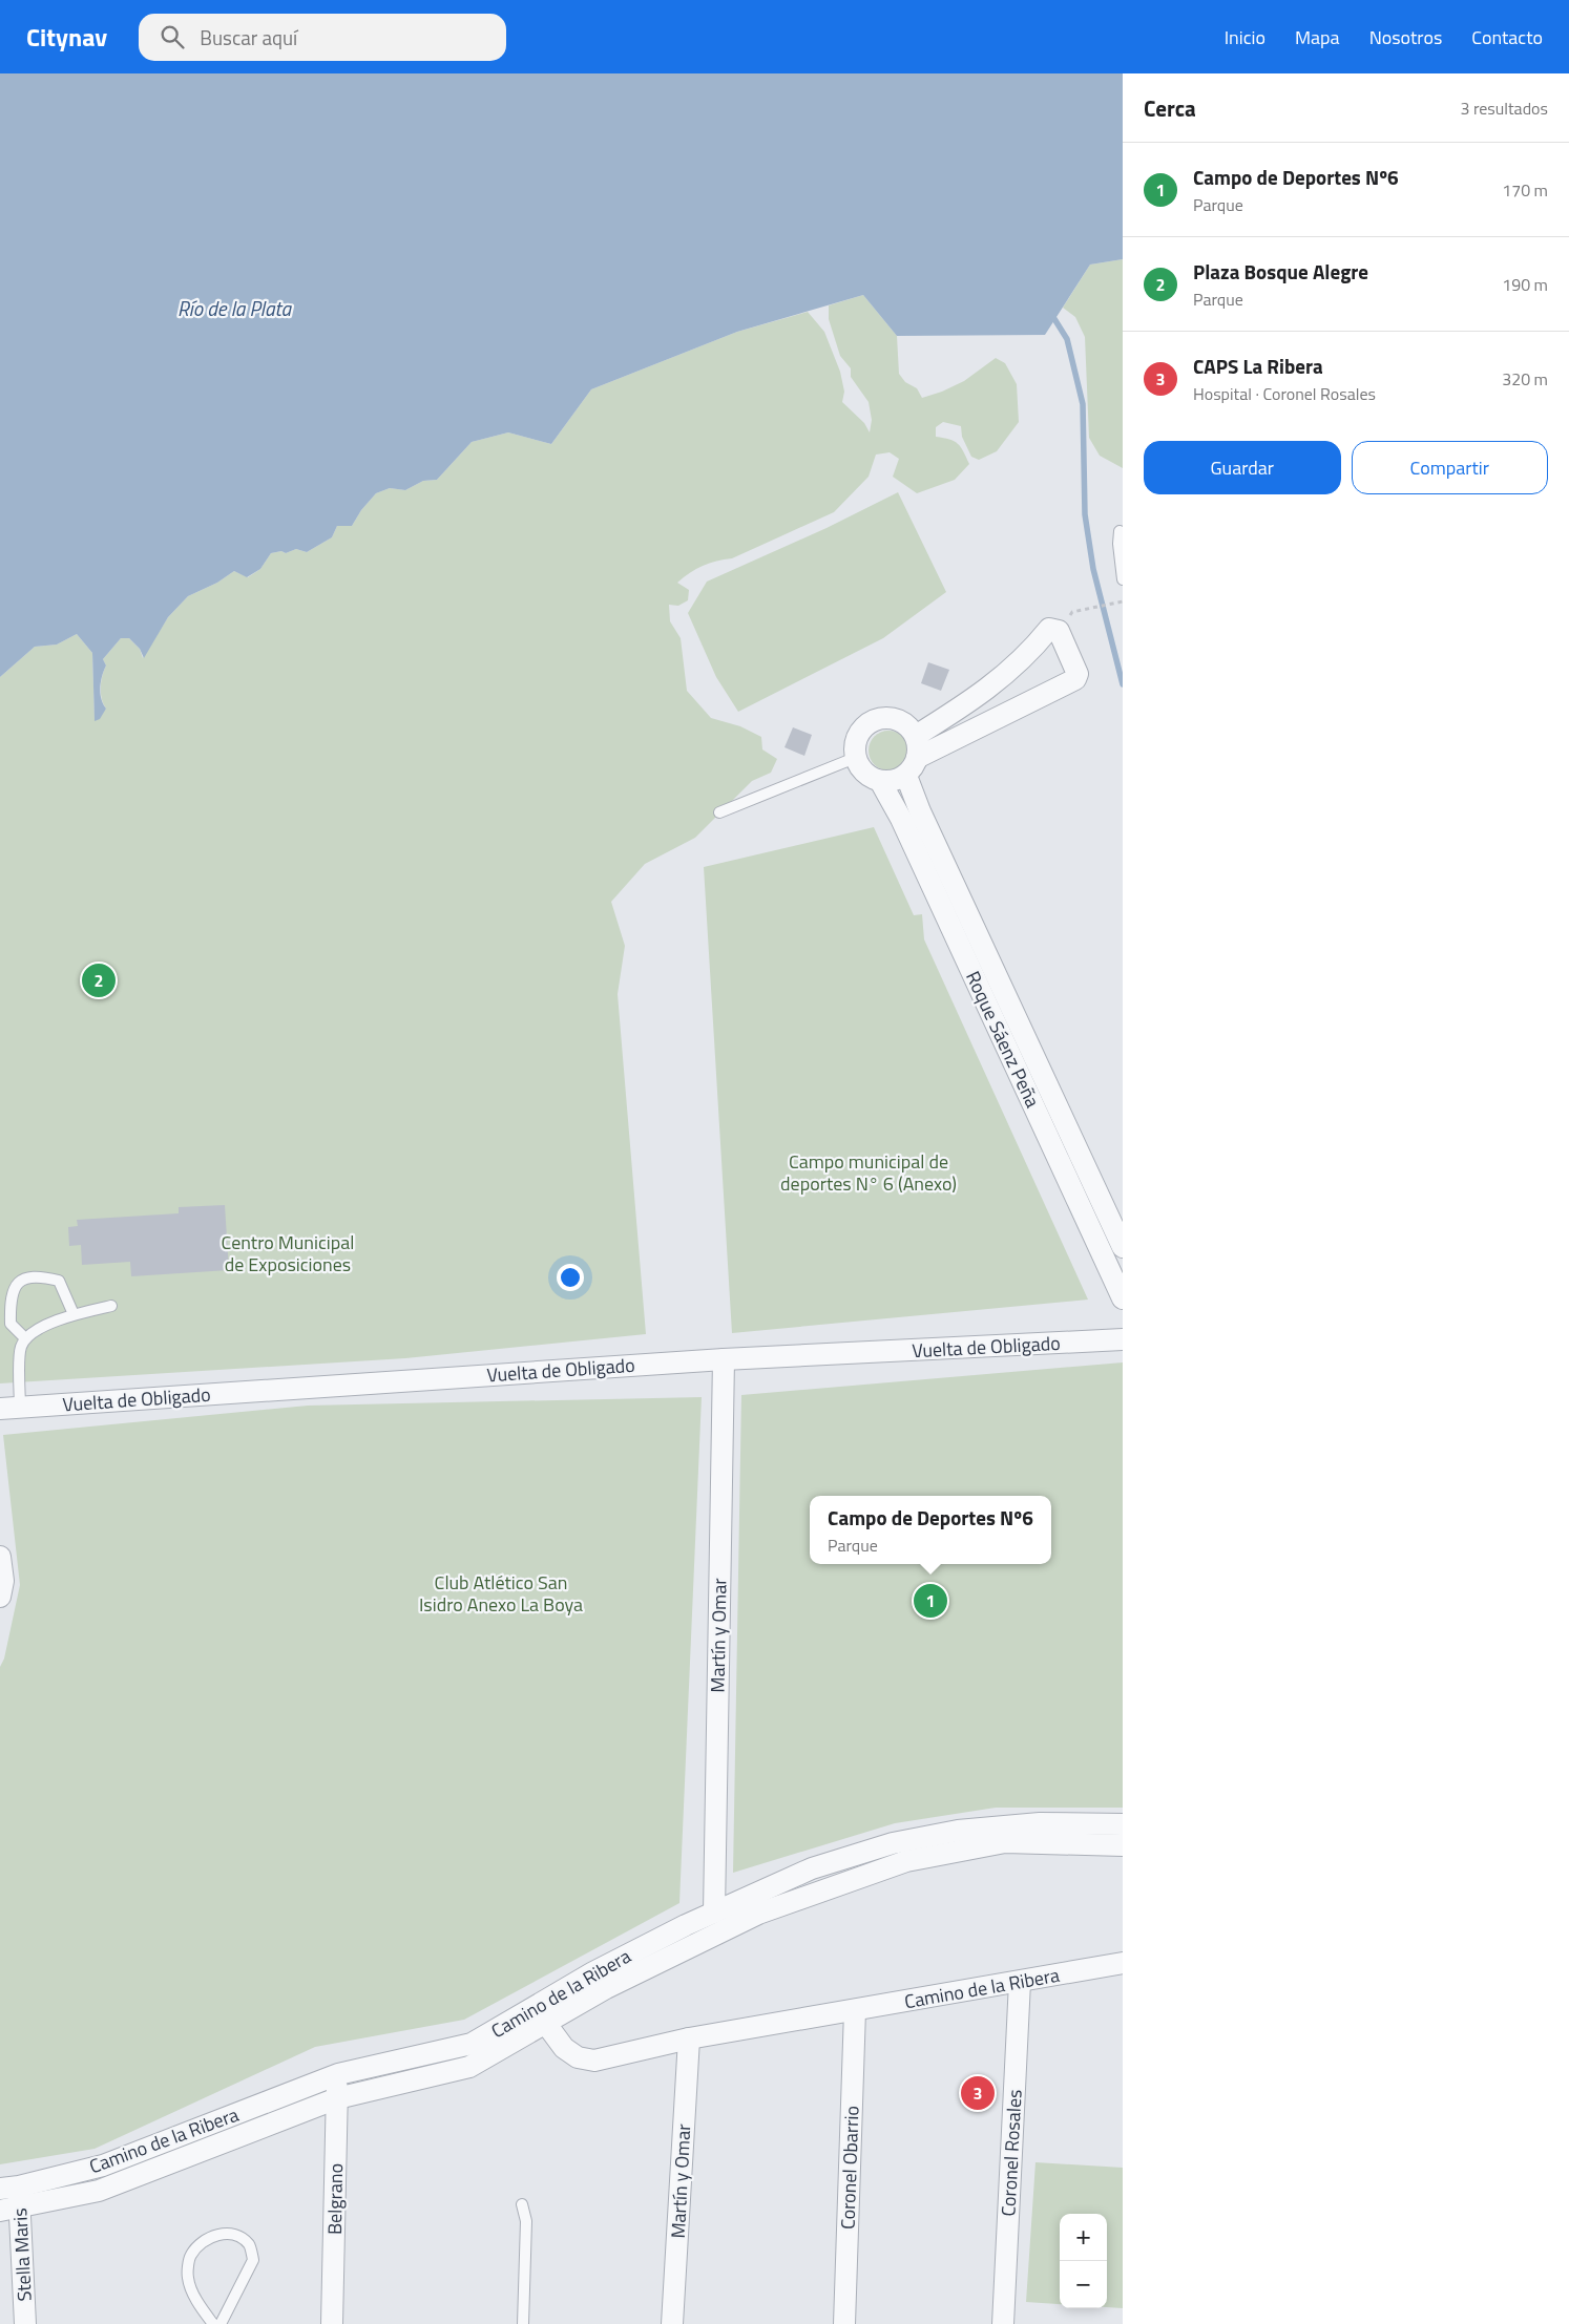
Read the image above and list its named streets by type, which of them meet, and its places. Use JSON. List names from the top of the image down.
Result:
{
  "streets": {
    "street": [
      "Roque Sáenz Peña",
      "Vuelta de Obligado",
      "Martín y Omar",
      "Camino de la Ribera",
      "Coronel Rosales",
      "Coronel Obarrio",
      "Belgrano",
      "Stella Maris"
    ]
  },
  "crossings": [
    ["Vuelta de Obligado", "Martín y Omar"],
    ["Martín y Omar", "Camino de la Ribera"],
    ["Camino de la Ribera", "Coronel Rosales"],
    ["Camino de la Ribera", "Coronel Obarrio"],
    ["Camino de la Ribera", "Belgrano"],
    ["Camino de la Ribera", "Stella Maris"]
  ],
  "water": ["Río de la Plata"],
  "parks": ["Campo municipal de deportes N° 6 (Anexo)", "Centro Municipal de Exposiciones", "Club Atlético San Isidro Anexo La Boya"],
  "page": {
    "header": "Citynav",
    "search": "Buscar aquí",
    "nav": [
      "Inicio",
      "Mapa",
      "Nosotros",
      "Contacto"
    ],
    "heading": ["Cerca", "3 resultados"],
    "list": [
      {
        "mark": "1",
        "name": "Campo de Deportes Nº6",
        "note": "Parque",
        "value": "170 m"
      },
      {
        "mark": "2",
        "name": "Plaza Bosque Alegre",
        "note": "Parque",
        "value": "190 m"
      },
      {
        "mark": "3",
        "name": "CAPS La Ribera",
        "note": "Hospital · Coronel Rosales",
        "value": "320 m"
      }
    ],
    "buttons": ["Guardar", "Compartir"],
    "pins": ["2", "1", "3"],
    "popup": ["Campo de Deportes Nº6", "Parque"],
    "map_buttons": ["+", "−"]
  }
}
